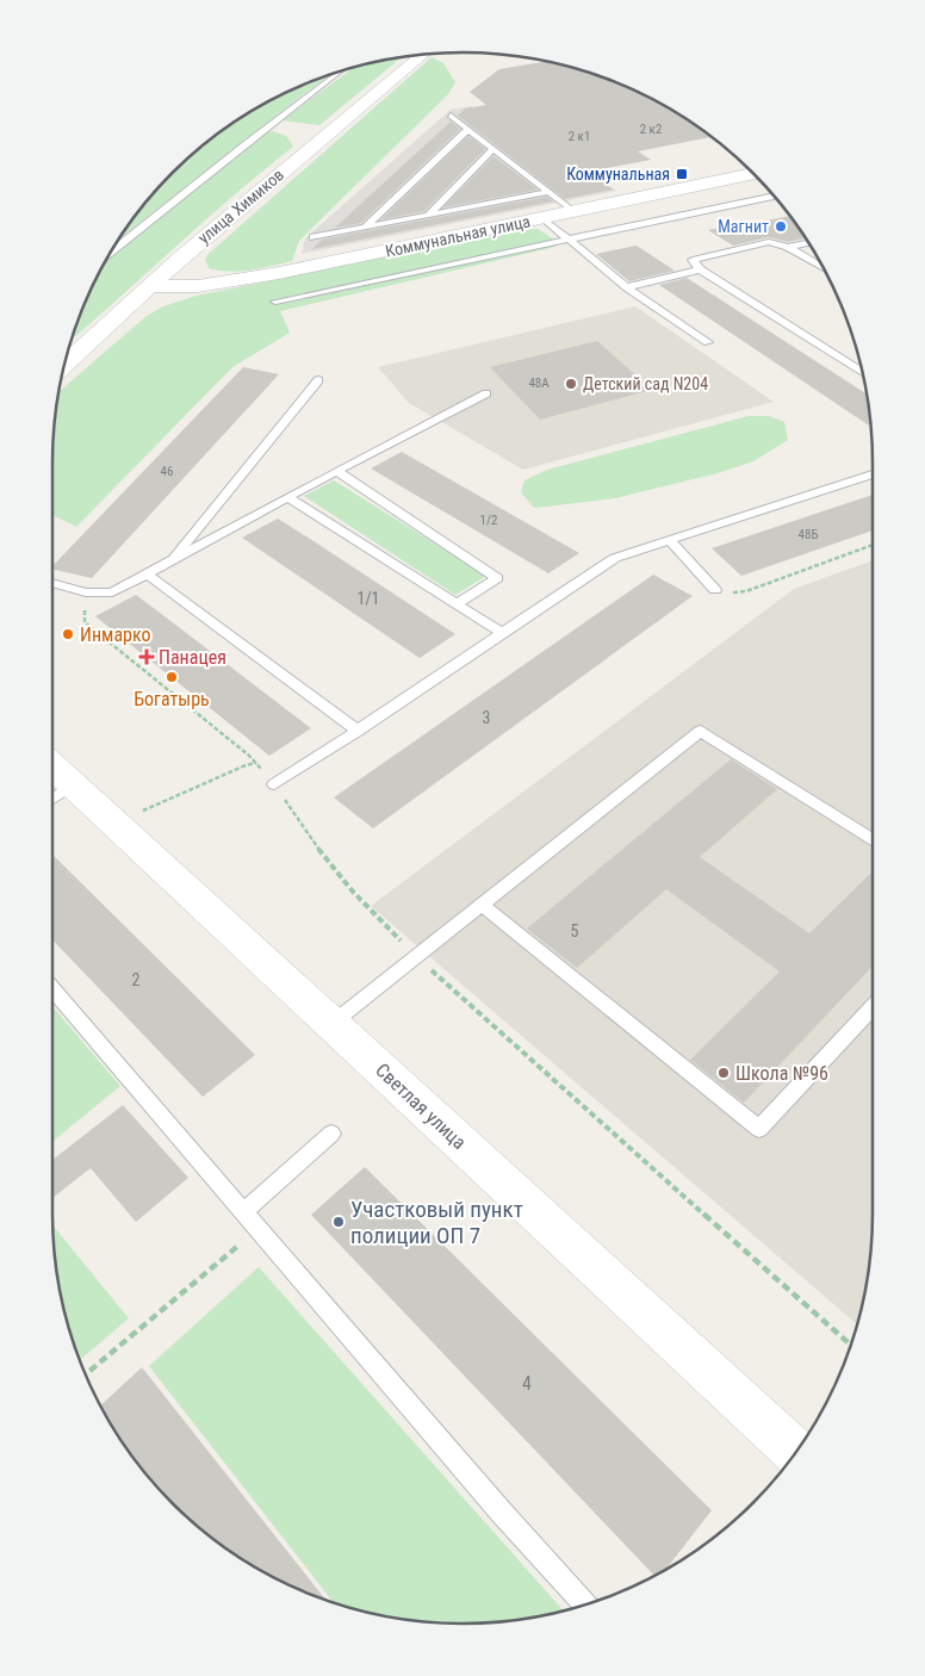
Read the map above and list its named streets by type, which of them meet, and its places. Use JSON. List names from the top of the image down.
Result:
{
  "streets": {
    "street": ["улица Химиков", "Коммунальная улица", "Светлая улица"]
  },
  "crossings": [
    ["улица Химиков", "Коммунальная улица"]
  ],
  "places": {
    "transit": ["Коммунальная"],
    "other": [
      "Магнит",
      "Детский сад N204",
      "Инмарко",
      "Богатырь",
      "Школа №96",
      "Участковый пункт полиции ОП 7"
    ],
    "health": ["Панацея"]
  },
  "house_numbers": [
    "2 к2",
    "2 к1",
    "48А",
    "46",
    "1/2",
    "48Б",
    "1/1",
    "3",
    "5",
    "2",
    "4"
  ]
}
